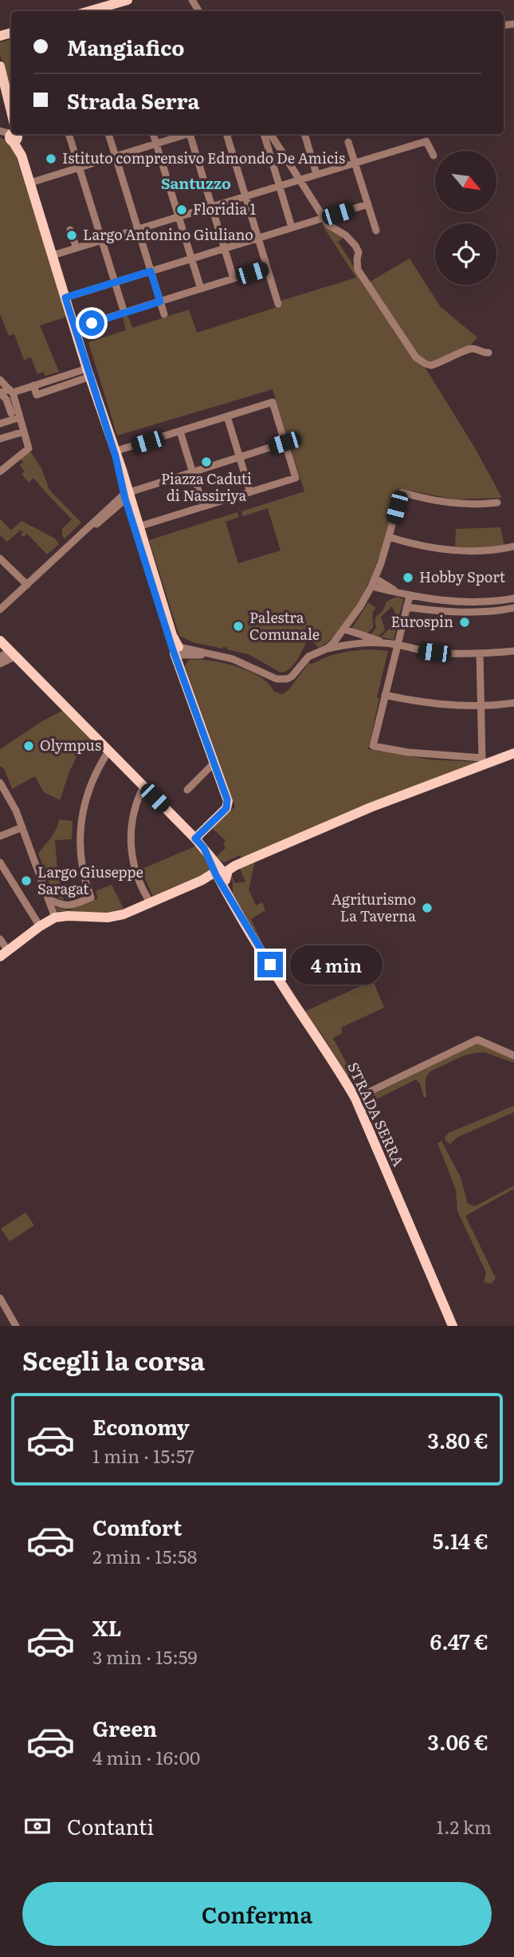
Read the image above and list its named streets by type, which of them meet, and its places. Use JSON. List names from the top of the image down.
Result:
{
  "streets": {
    "main road": ["STRADA SERRA"]
  },
  "districts": ["Santuzzo"],
  "places": [
    "Istituto comprensivo Edmondo De Amicis",
    "Floridia 1",
    "Largo Antonino Giuliano",
    "Piazza Caduti di Nassiriya",
    "Hobby Sport",
    "Eurospin",
    "Palestra Comunale",
    "Olympus",
    "Largo Giuseppe Saragat",
    "Agriturismo La Taverna"
  ],
  "north": "bottom right",
  "page": {
    "banner": ["Mangiafico", "Strada Serra"],
    "bubble": "4 min",
    "heading": "Scegli la corsa",
    "list": [
      {
        "name": "Economy",
        "note": "1 min · 15:57",
        "value": "3.80 €"
      },
      {
        "name": "Comfort",
        "note": "2 min · 15:58",
        "value": "5.14 €"
      },
      {
        "name": "XL",
        "note": "3 min · 15:59",
        "value": "6.47 €"
      },
      {
        "name": "Green",
        "note": "4 min · 16:00",
        "value": "3.06 €"
      }
    ],
    "pay": ["Contanti", "1.2 km"],
    "buttons": "Conferma"
  }
}
